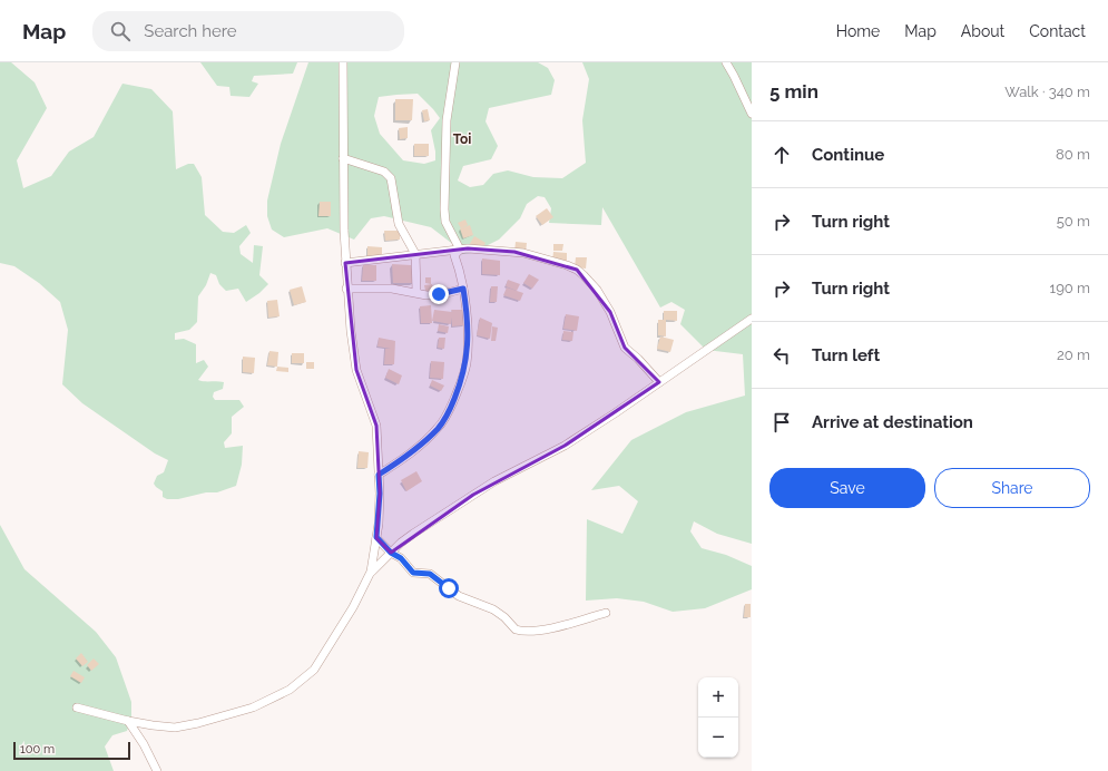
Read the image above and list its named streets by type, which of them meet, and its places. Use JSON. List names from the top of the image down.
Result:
{
  "districts": ["Toi"],
  "scale_bar": "100 m",
  "page": {
    "header": "Map",
    "search": "Search here",
    "nav": [
      "Home",
      "Map",
      "About",
      "Contact"
    ],
    "heading": ["5 min", "Walk · 340 m"],
    "list": [
      ["Continue", "80 m"],
      ["Turn right", "50 m"],
      ["Turn right", "190 m"],
      ["Turn left", "20 m"],
      "Arrive at destination"
    ],
    "buttons": ["Save", "Share"],
    "map_buttons": ["+", "−"],
    "scale": "100 m"
  }
}
